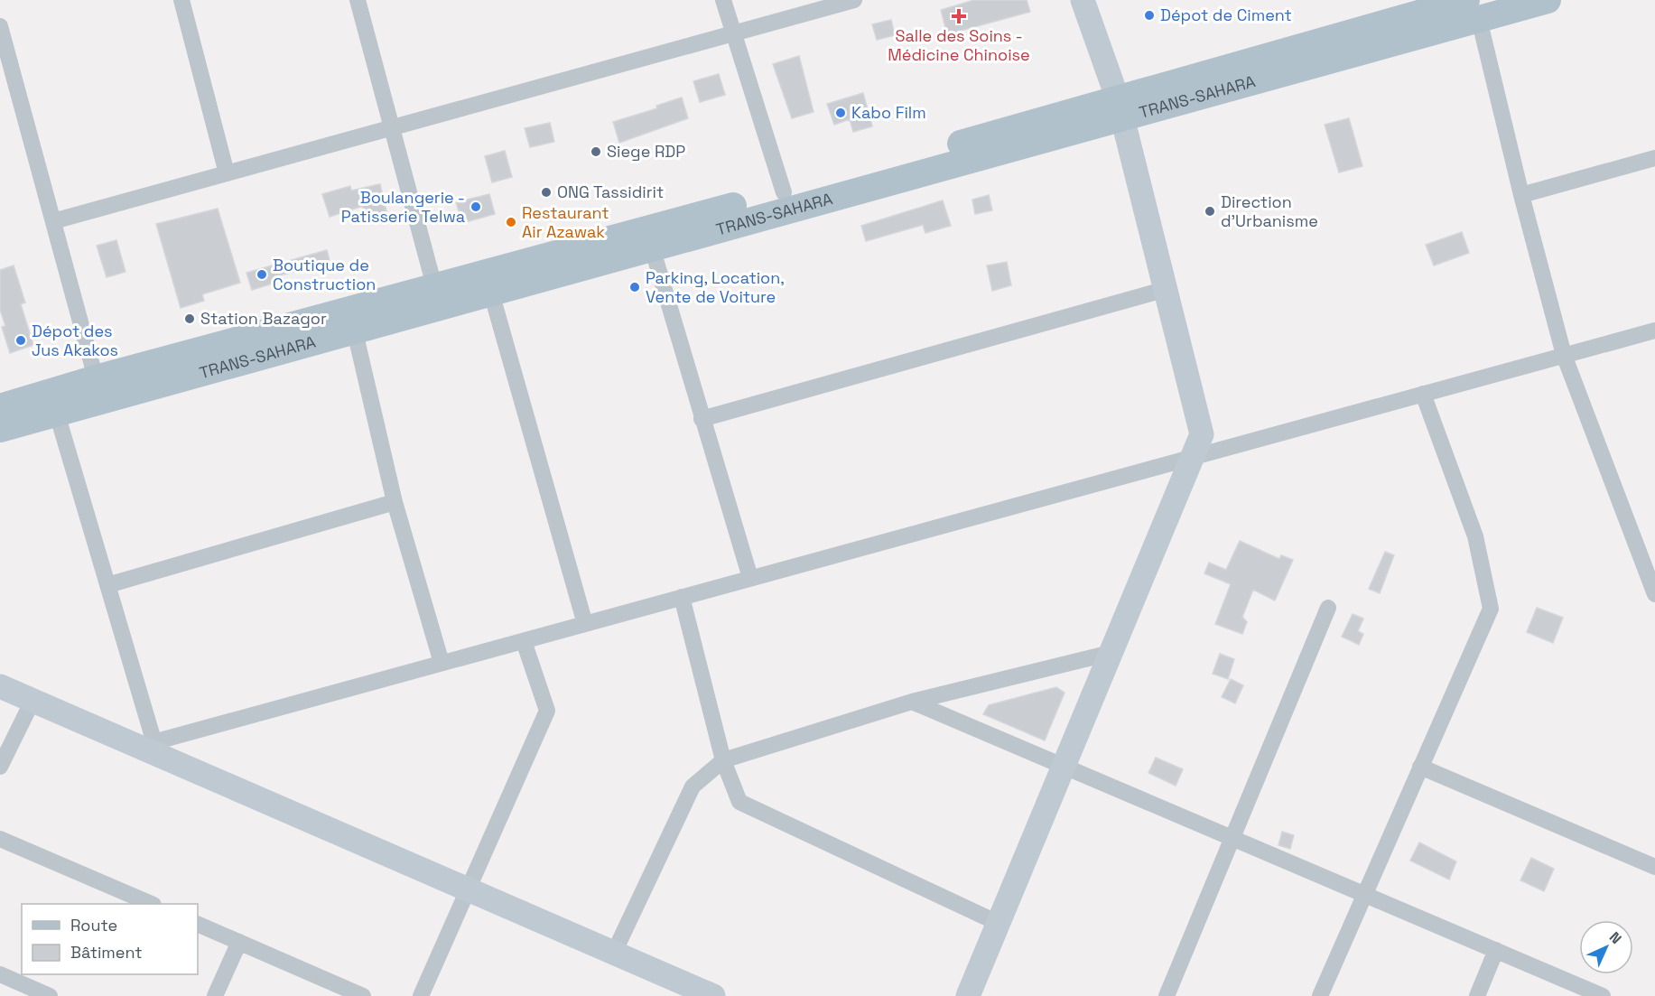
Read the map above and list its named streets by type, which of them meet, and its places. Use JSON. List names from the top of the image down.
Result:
{
  "streets": {
    "main road": ["TRANS-SAHARA"]
  },
  "places": {
    "other": [
      "Dépot de Ciment",
      "Kabo Film",
      "Siege RDP",
      "ONG Tassidirit",
      "Boulangerie - Patisserie Telwa",
      "Direction d'Urbanisme",
      "Restaurant Air Azawak",
      "Boutique de Construction",
      "Parking, Location, Vente de Voiture",
      "Station Bazagor",
      "Dépot des Jus Akakos"
    ],
    "health": ["Salle des Soins - Médicine Chinoise"]
  },
  "legend": ["Route", "Bâtiment"],
  "north": "top right"
}
